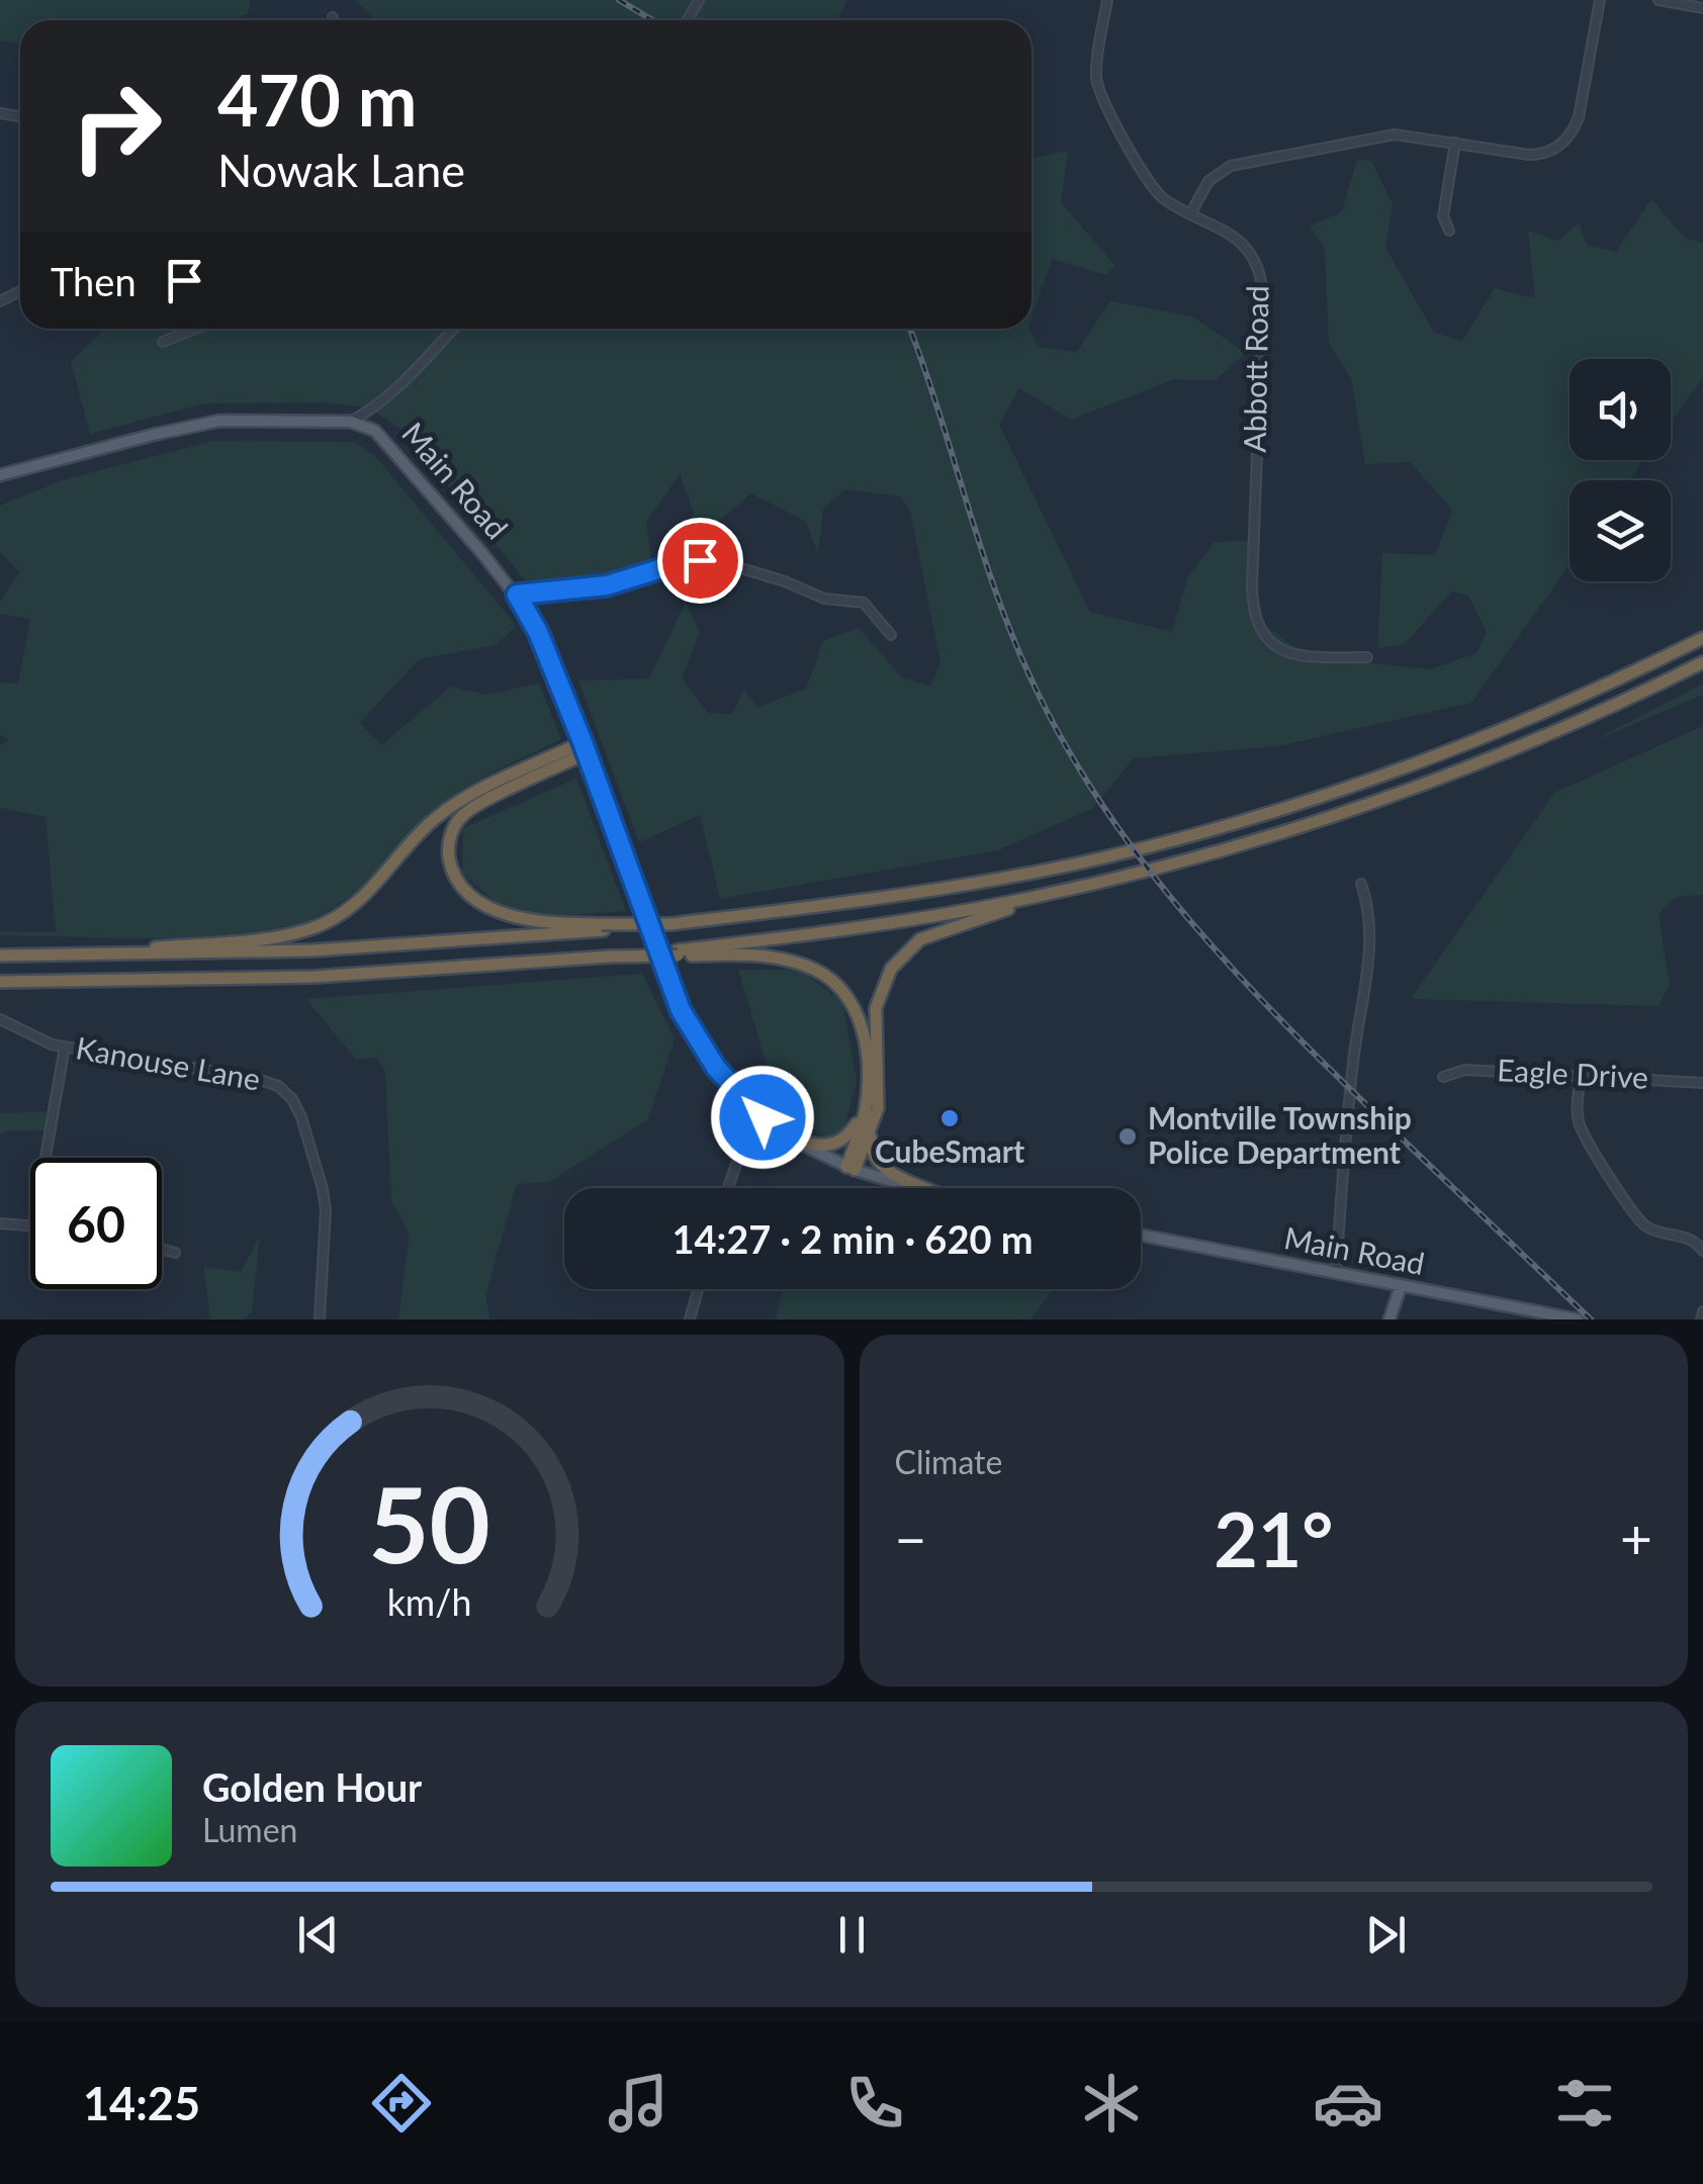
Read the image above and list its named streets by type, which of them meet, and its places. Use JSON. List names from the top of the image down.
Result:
{
  "streets": {
    "main road": ["Main Road"],
    "street": ["Abbott Road", "Kanouse Lane", "Eagle Drive"]
  },
  "places": ["CubeSmart", "Montville Township Police Department"],
  "page": {
    "turn": ["470 m", "Nowak Lane"],
    "then": "Then",
    "limit": "60",
    "trip": "14:27 · 2 min · 620 m",
    "tile": "Climate",
    "heat": ["−", "21°", "+"],
    "song": ["Golden Hour", "Lumen"],
    "tabs": "14:25",
    "gauge": ["50", "km/h"]
  }
}
